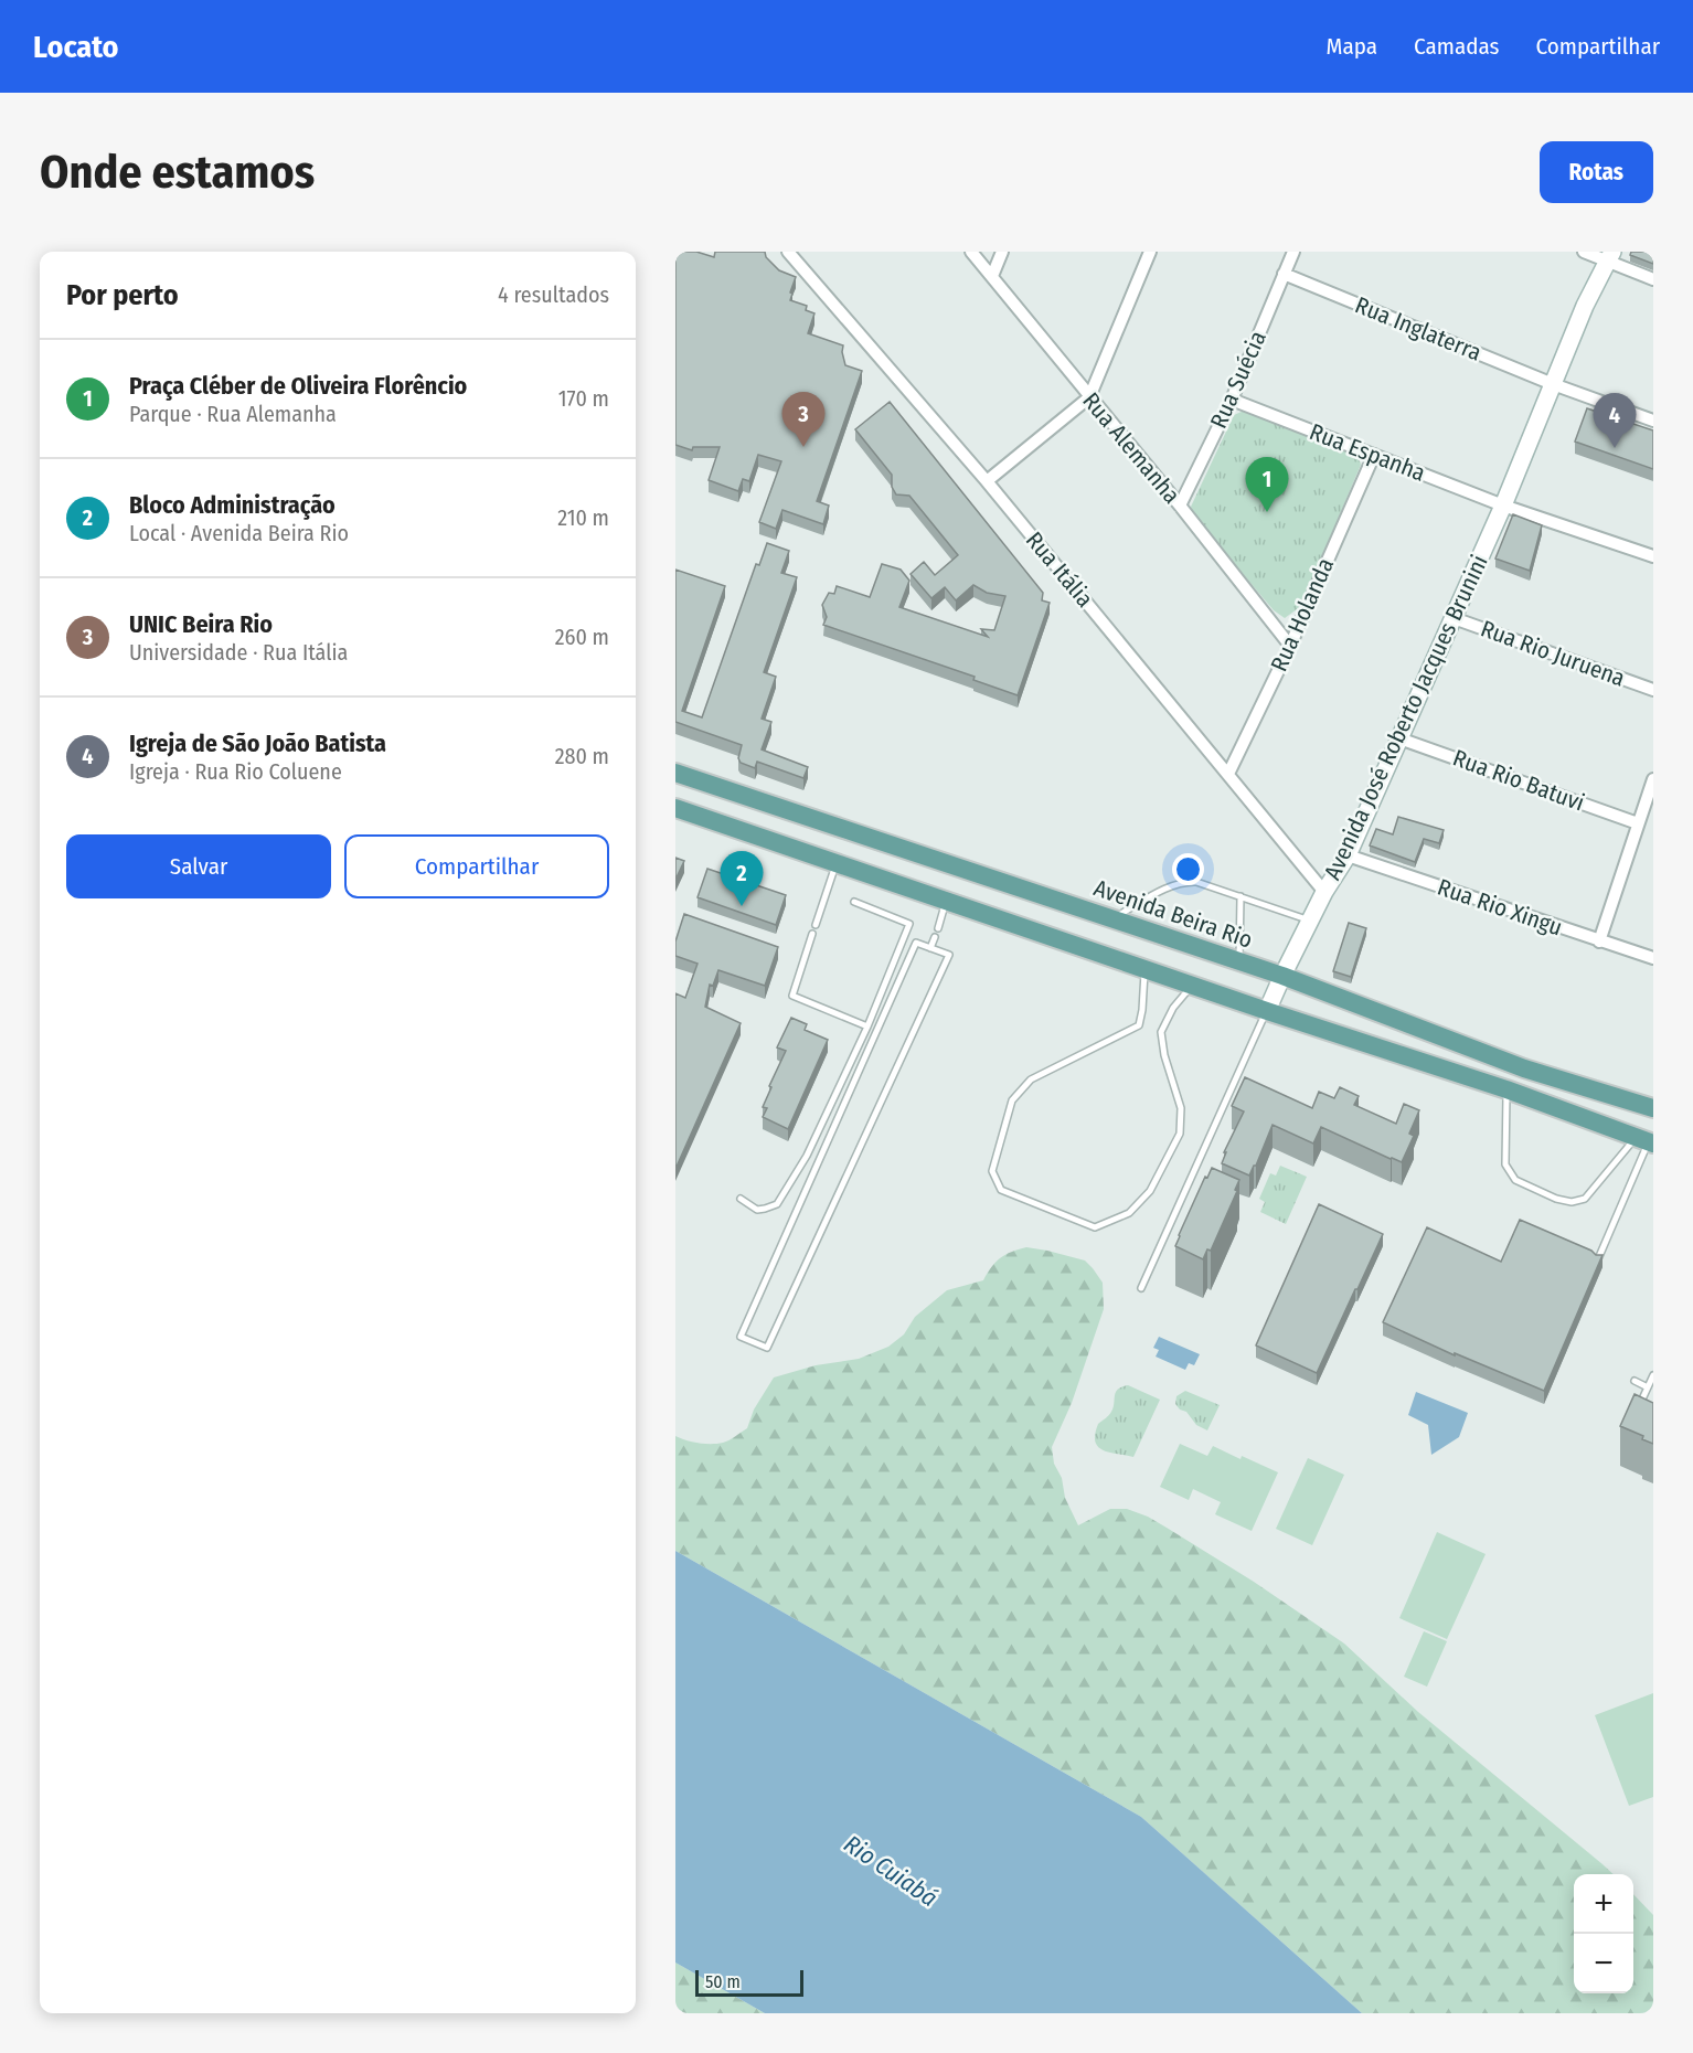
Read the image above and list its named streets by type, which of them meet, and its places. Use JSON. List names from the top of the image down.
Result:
{
  "streets": {
    "main road": ["Avenida José Roberto Jacques Brunini", "Avenida Beira Rio"],
    "street": [
      "Rua Inglaterra",
      "Rua Suécia",
      "Rua Alemanha",
      "Rua Espanha",
      "Rua Itália",
      "Rua Holanda",
      "Rua Rio Juruena",
      "Rua Rio Batuvi",
      "Rua Rio Xingu"
    ]
  },
  "crossings": [
    ["Rua Inglaterra", "Rua Suécia"],
    ["Rua Inglaterra", "Avenida José Roberto Jacques Brunini"],
    ["Rua Suécia", "Rua Alemanha"],
    ["Rua Suécia", "Rua Espanha"],
    ["Rua Alemanha", "Rua Holanda"],
    ["Rua Espanha", "Rua Holanda"],
    ["Rua Espanha", "Avenida José Roberto Jacques Brunini"],
    ["Rua Itália", "Rua Holanda"],
    ["Rua Itália", "Avenida José Roberto Jacques Brunini"],
    ["Rua Rio Juruena", "Avenida José Roberto Jacques Brunini"],
    ["Avenida José Roberto Jacques Brunini", "Rua Rio Batuvi"],
    ["Avenida José Roberto Jacques Brunini", "Rua Rio Xingu"],
    ["Avenida José Roberto Jacques Brunini", "Avenida Beira Rio"]
  ],
  "water": ["Rio Cuiabá"],
  "scale_bar": "50 m",
  "page": {
    "header": "Locato",
    "nav": ["Mapa", "Camadas", "Compartilhar"],
    "buttons": [
      "Rotas",
      ["Salvar", "Compartilhar"]
    ],
    "title": "Onde estamos",
    "heading": ["Por perto", "4 resultados"],
    "list": [
      {
        "mark": "1",
        "name": "Praça Cléber de Oliveira Florêncio",
        "note": "Parque · Rua Alemanha",
        "value": "170 m"
      },
      {
        "mark": "2",
        "name": "Bloco Administração",
        "note": "Local · Avenida Beira Rio",
        "value": "210 m"
      },
      {
        "mark": "3",
        "name": "UNIC Beira Rio",
        "note": "Universidade · Rua Itália",
        "value": "260 m"
      },
      {
        "mark": "4",
        "name": "Igreja de São João Batista",
        "note": "Igreja · Rua Rio Coluene",
        "value": "280 m"
      }
    ],
    "pins": [
      "3",
      "4",
      "1",
      "2"
    ],
    "map_buttons": ["+", "−"],
    "scale": "50 m"
  }
}
